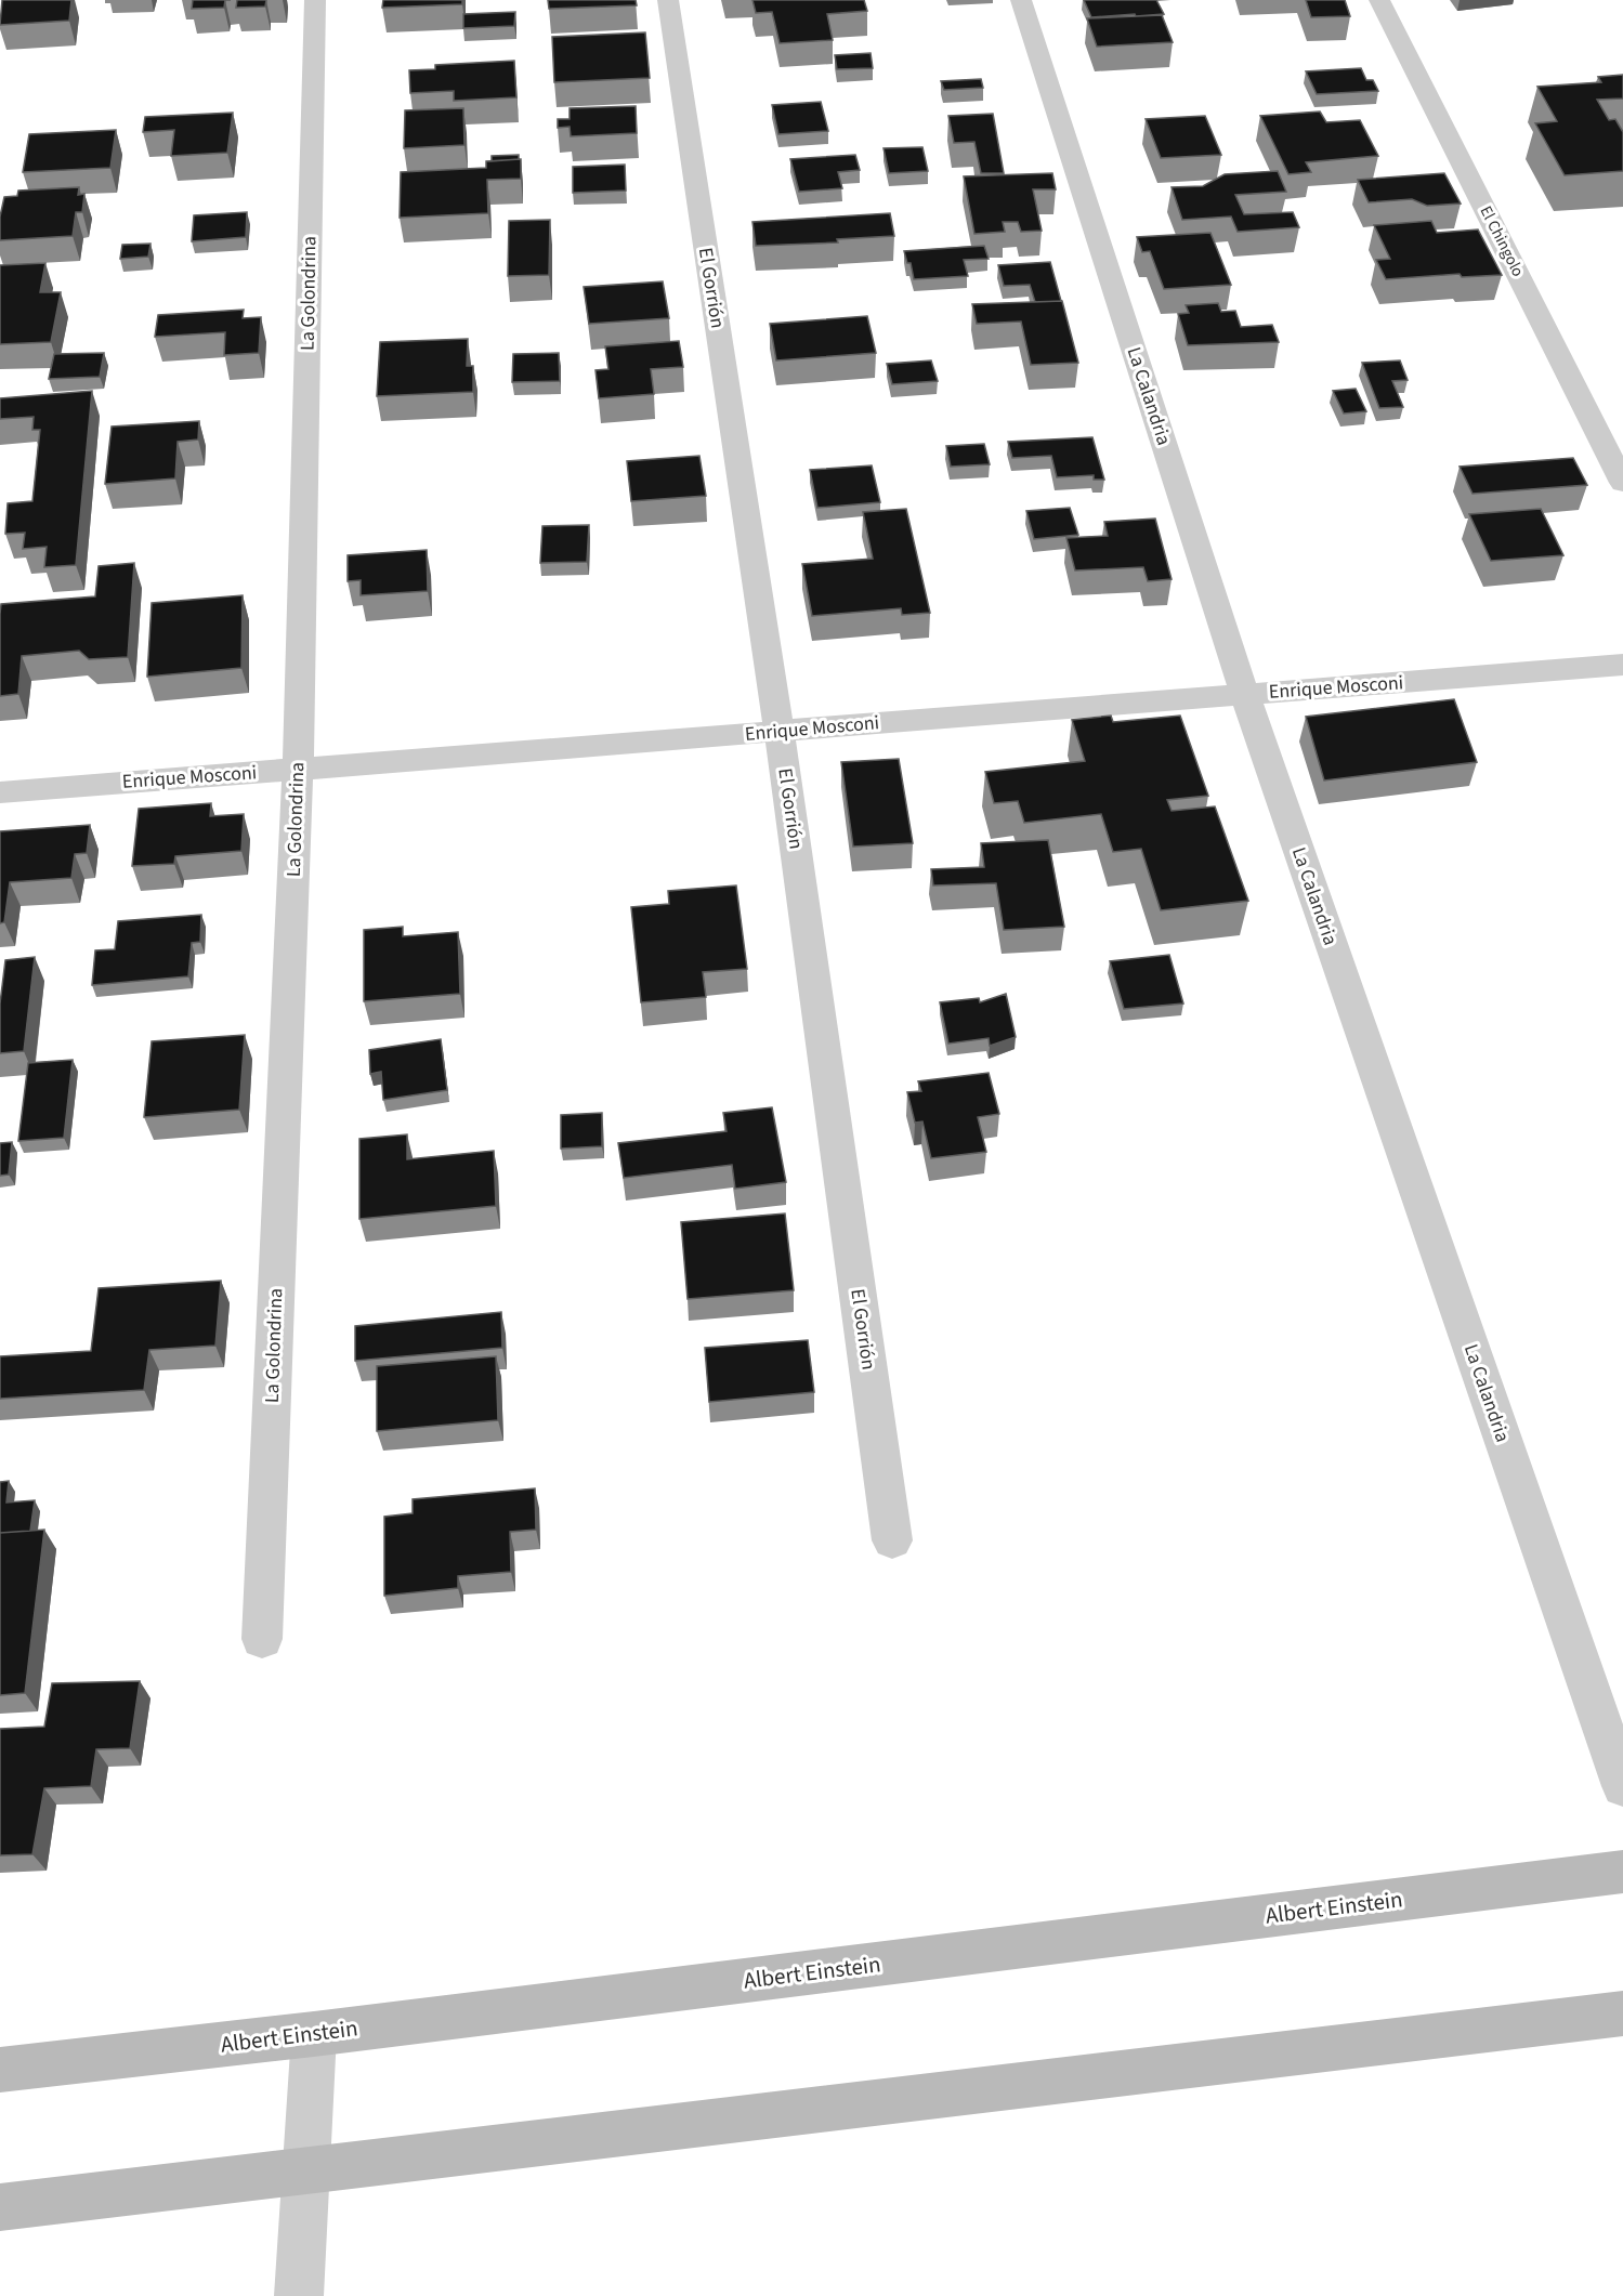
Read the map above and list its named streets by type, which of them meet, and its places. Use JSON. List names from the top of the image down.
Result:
{
  "streets": {
    "street": [
      "El Chingolo",
      "El Gorrión",
      "La Golondrina",
      "La Calandria",
      "Enrique Mosconi",
      "Albert Einstein"
    ]
  },
  "crossings": [
    ["El Gorrión", "Enrique Mosconi"],
    ["La Golondrina", "Enrique Mosconi"],
    ["La Calandria", "Enrique Mosconi"]
  ]
}
